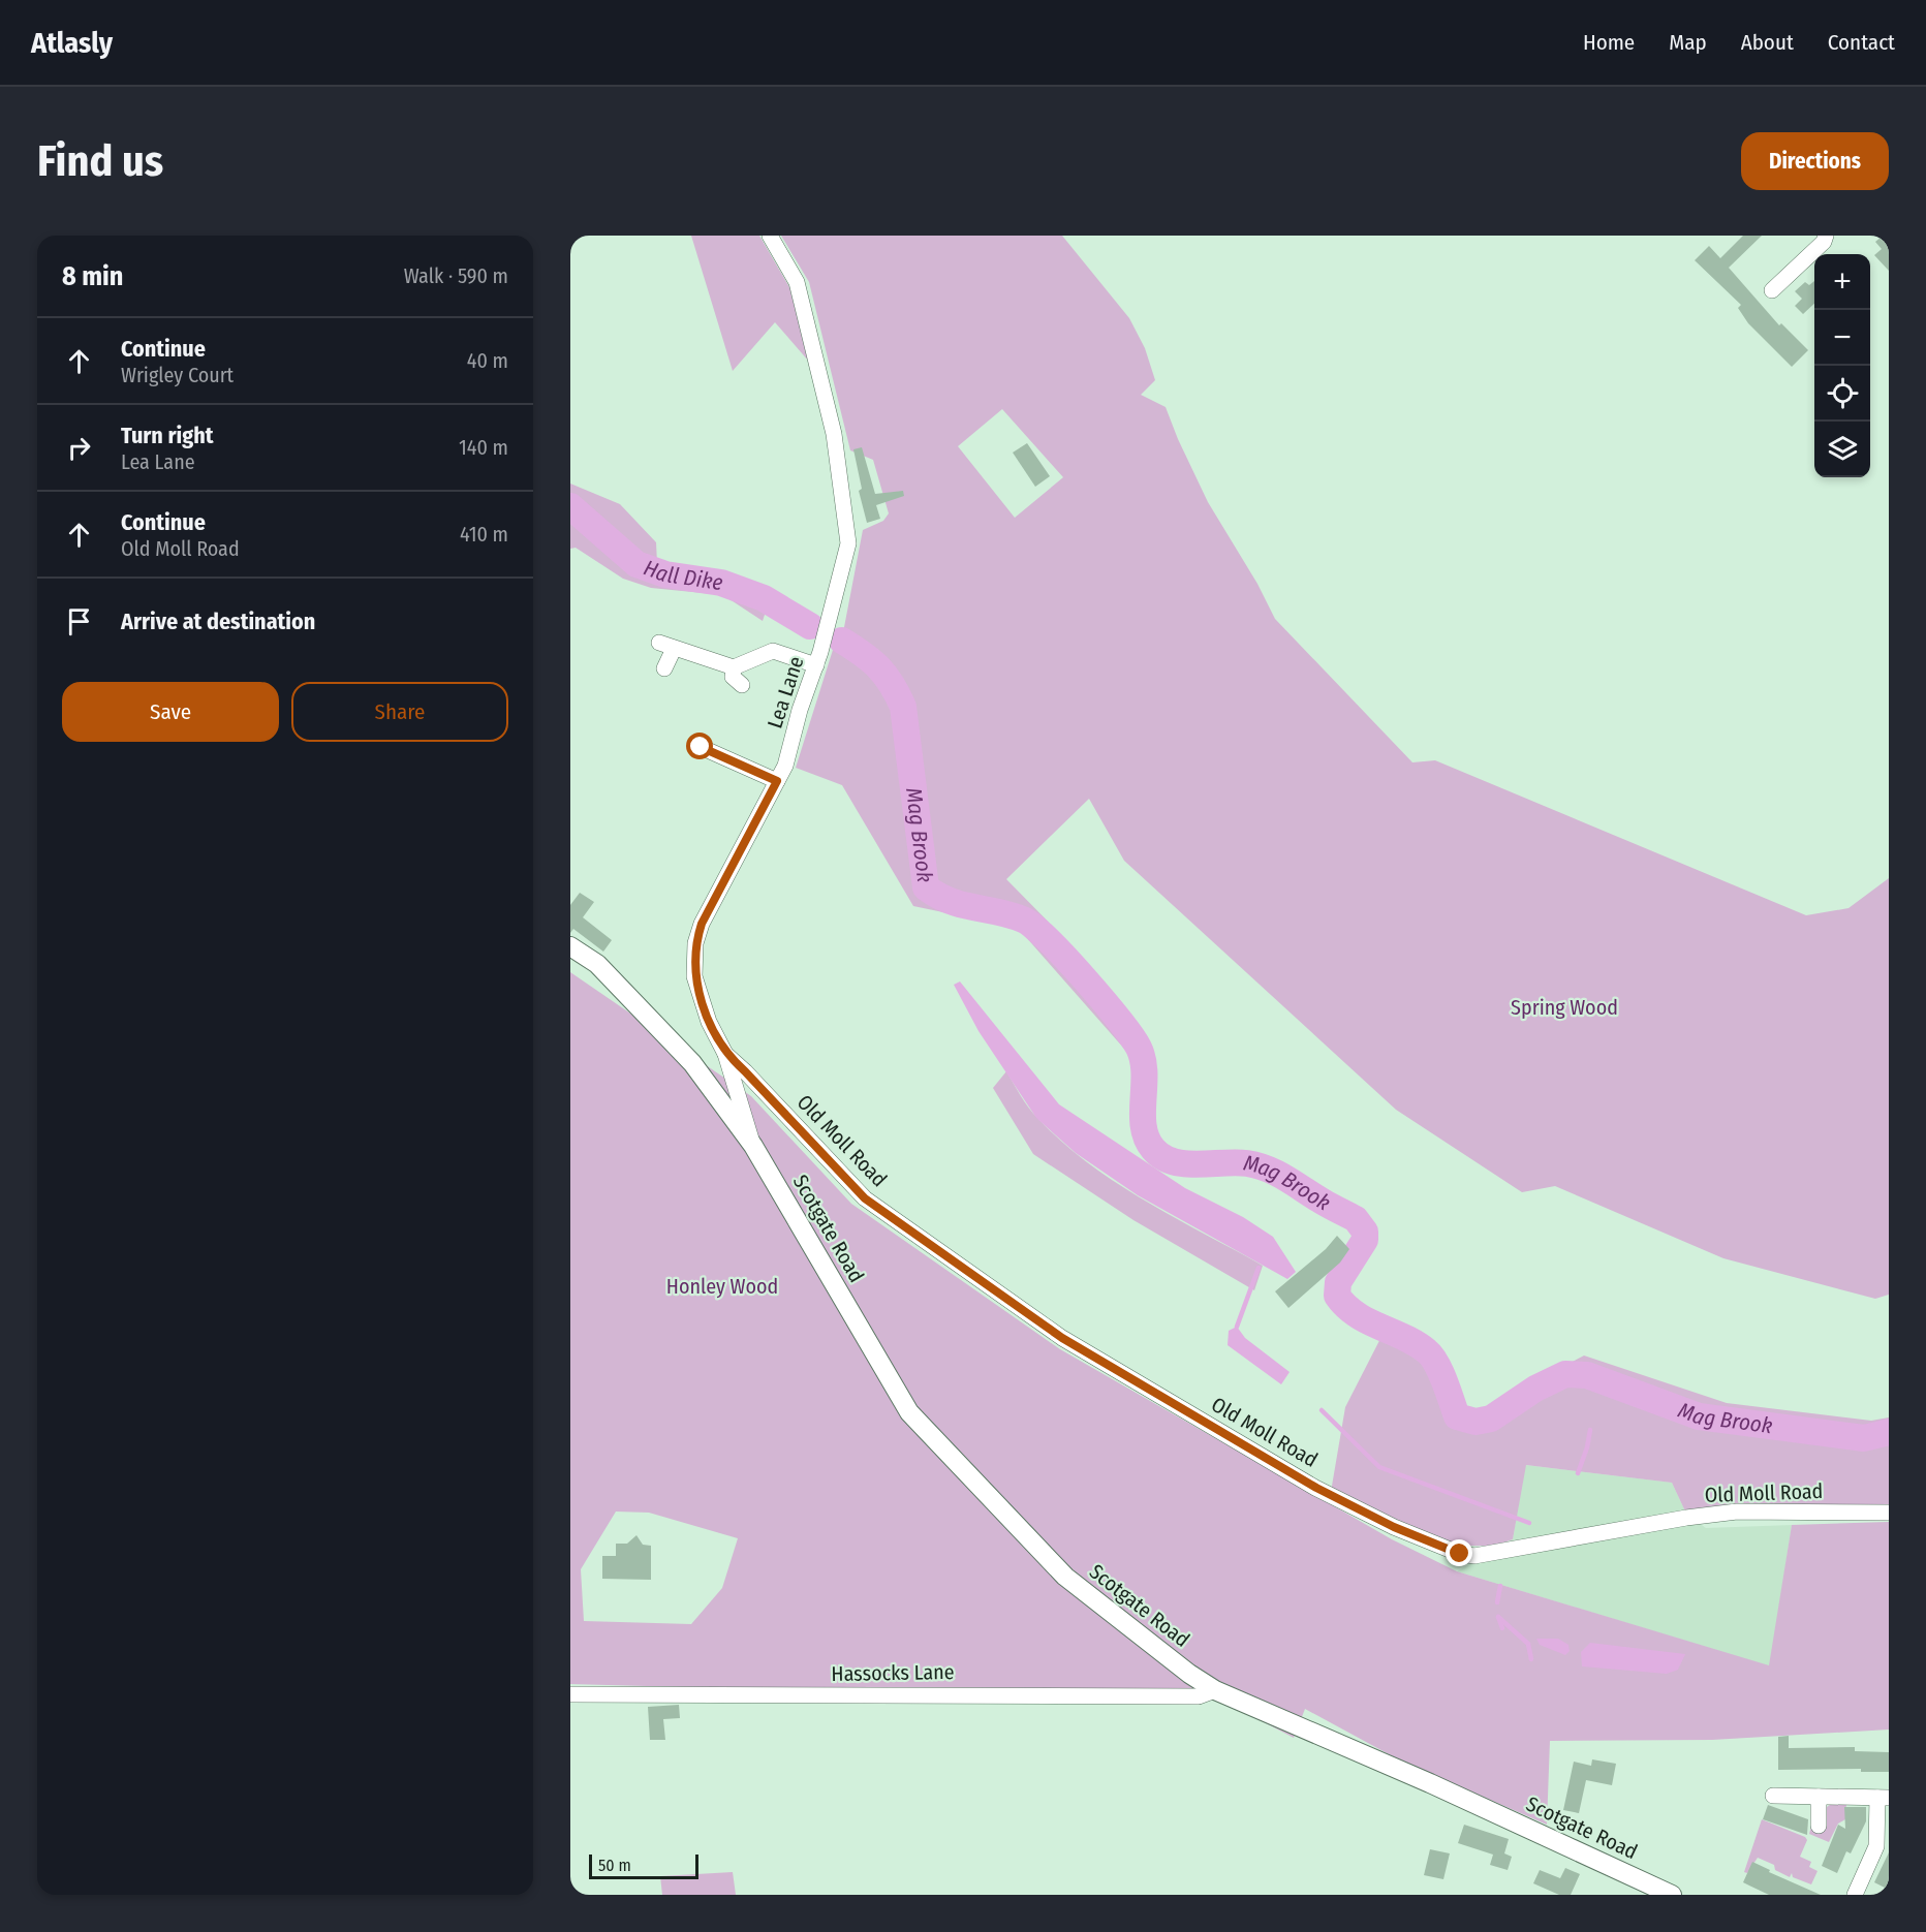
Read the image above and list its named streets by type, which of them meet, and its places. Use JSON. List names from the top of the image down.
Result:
{
  "streets": {
    "street": [
      "Lea Lane",
      "Old Moll Road",
      "Scotgate Road",
      "Hassocks Lane"
    ]
  },
  "crossings": [
    ["Lea Lane", "Old Moll Road"],
    ["Lea Lane", "Scotgate Road"],
    ["Scotgate Road", "Hassocks Lane"]
  ],
  "water": ["Hall Dike", "Mag Brook"],
  "parks": ["Spring Wood", "Honley Wood"],
  "scale_bar": "50 m",
  "page": {
    "header": "Atlasly",
    "nav": [
      "Home",
      "Map",
      "About",
      "Contact"
    ],
    "buttons": [
      "Directions",
      ["Save", "Share"]
    ],
    "title": "Find us",
    "heading": ["8 min", "Walk · 590 m"],
    "map_buttons": ["+", "−"],
    "list": [
      ["Continue", "Wrigley Court", "40 m"],
      ["Turn right", "Lea Lane", "140 m"],
      ["Continue", "Old Moll Road", "410 m"],
      "Arrive at destination"
    ],
    "scale": "50 m"
  }
}
